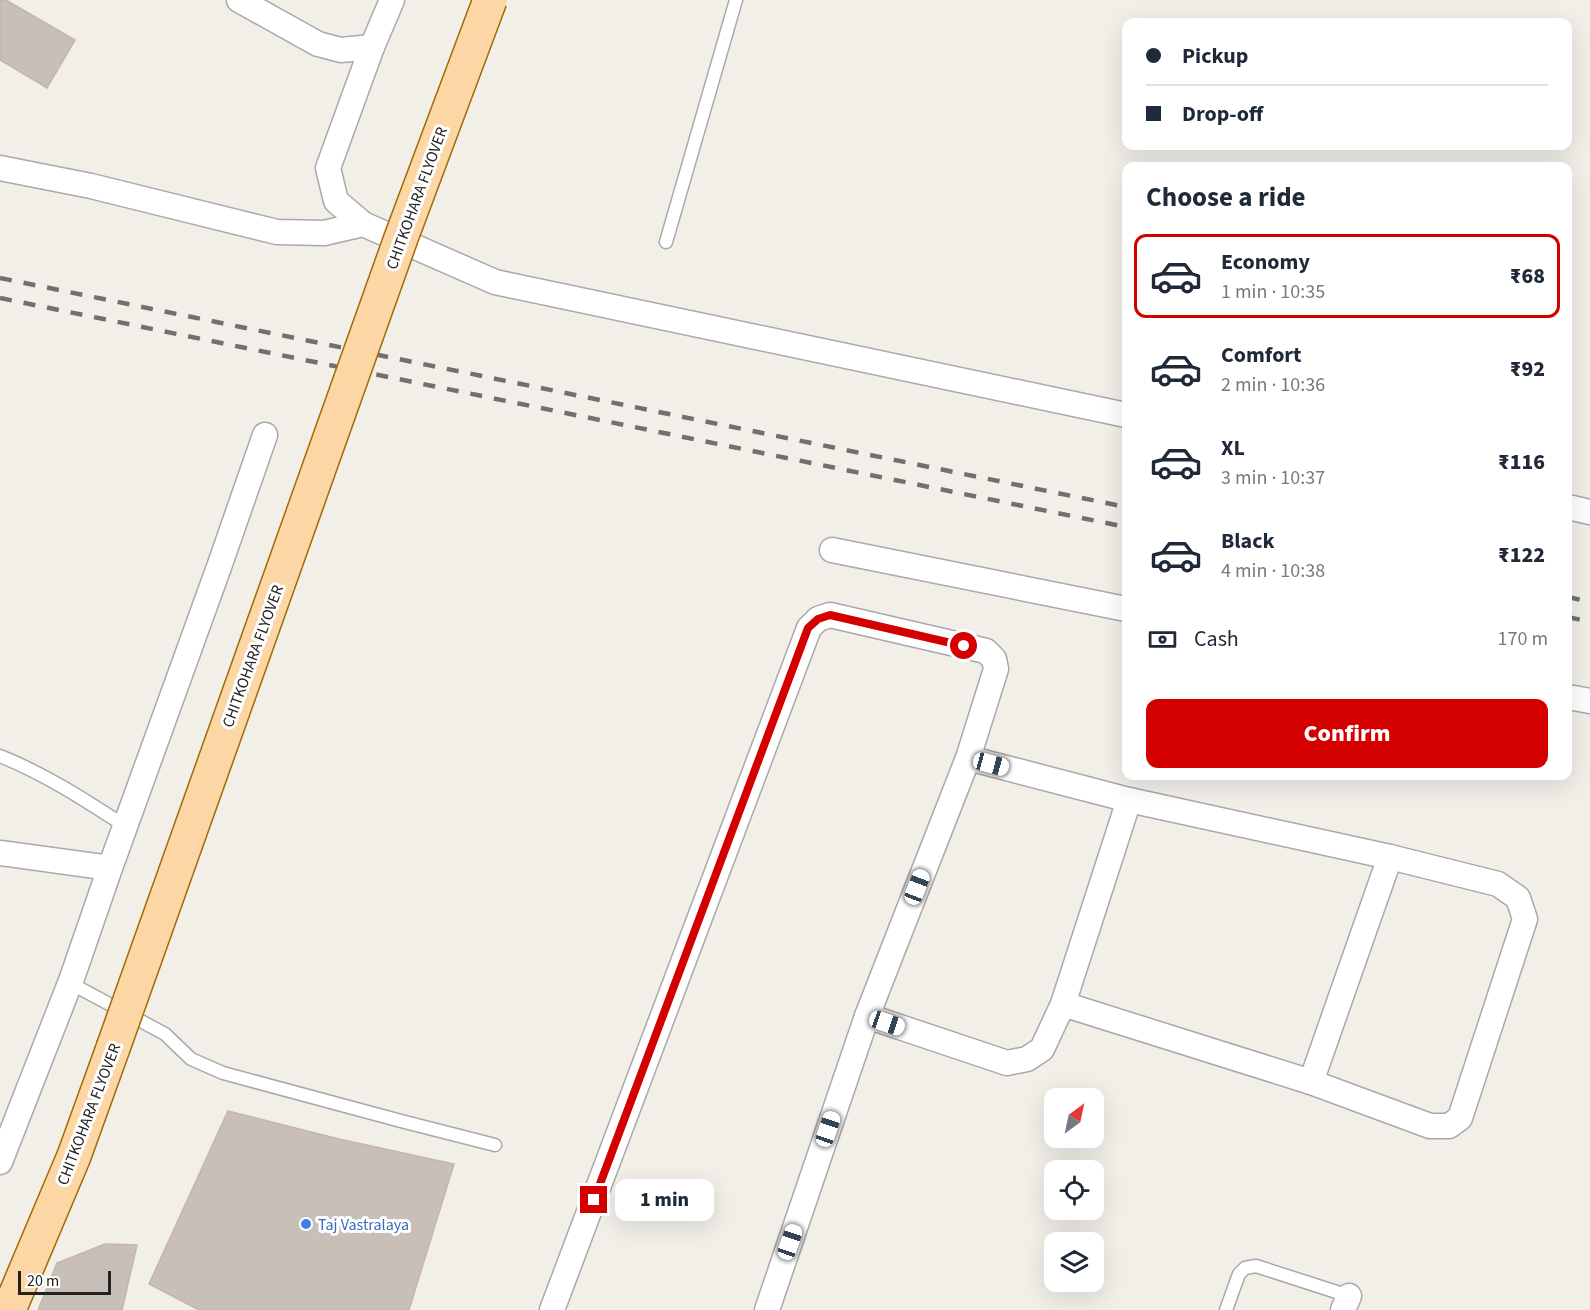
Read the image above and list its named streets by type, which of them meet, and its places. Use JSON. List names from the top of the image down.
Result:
{
  "streets": {
    "main road": ["CHITKOHARA FLYOVER"]
  },
  "places": ["Taj Vastralaya"],
  "scale_bar": "20 m",
  "north": "top right",
  "page": {
    "banner": ["Pickup", "Drop-off"],
    "heading": "Choose a ride",
    "list": [
      {
        "name": "Economy",
        "note": "1 min · 10:35",
        "value": "₹68"
      },
      {
        "name": "Comfort",
        "note": "2 min · 10:36",
        "value": "₹92"
      },
      {
        "name": "XL",
        "note": "3 min · 10:37",
        "value": "₹116"
      },
      {
        "name": "Black",
        "note": "4 min · 10:38",
        "value": "₹122"
      }
    ],
    "pay": ["Cash", "170 m"],
    "buttons": "Confirm",
    "bubble": "1 min",
    "scale": "20 m"
  }
}
